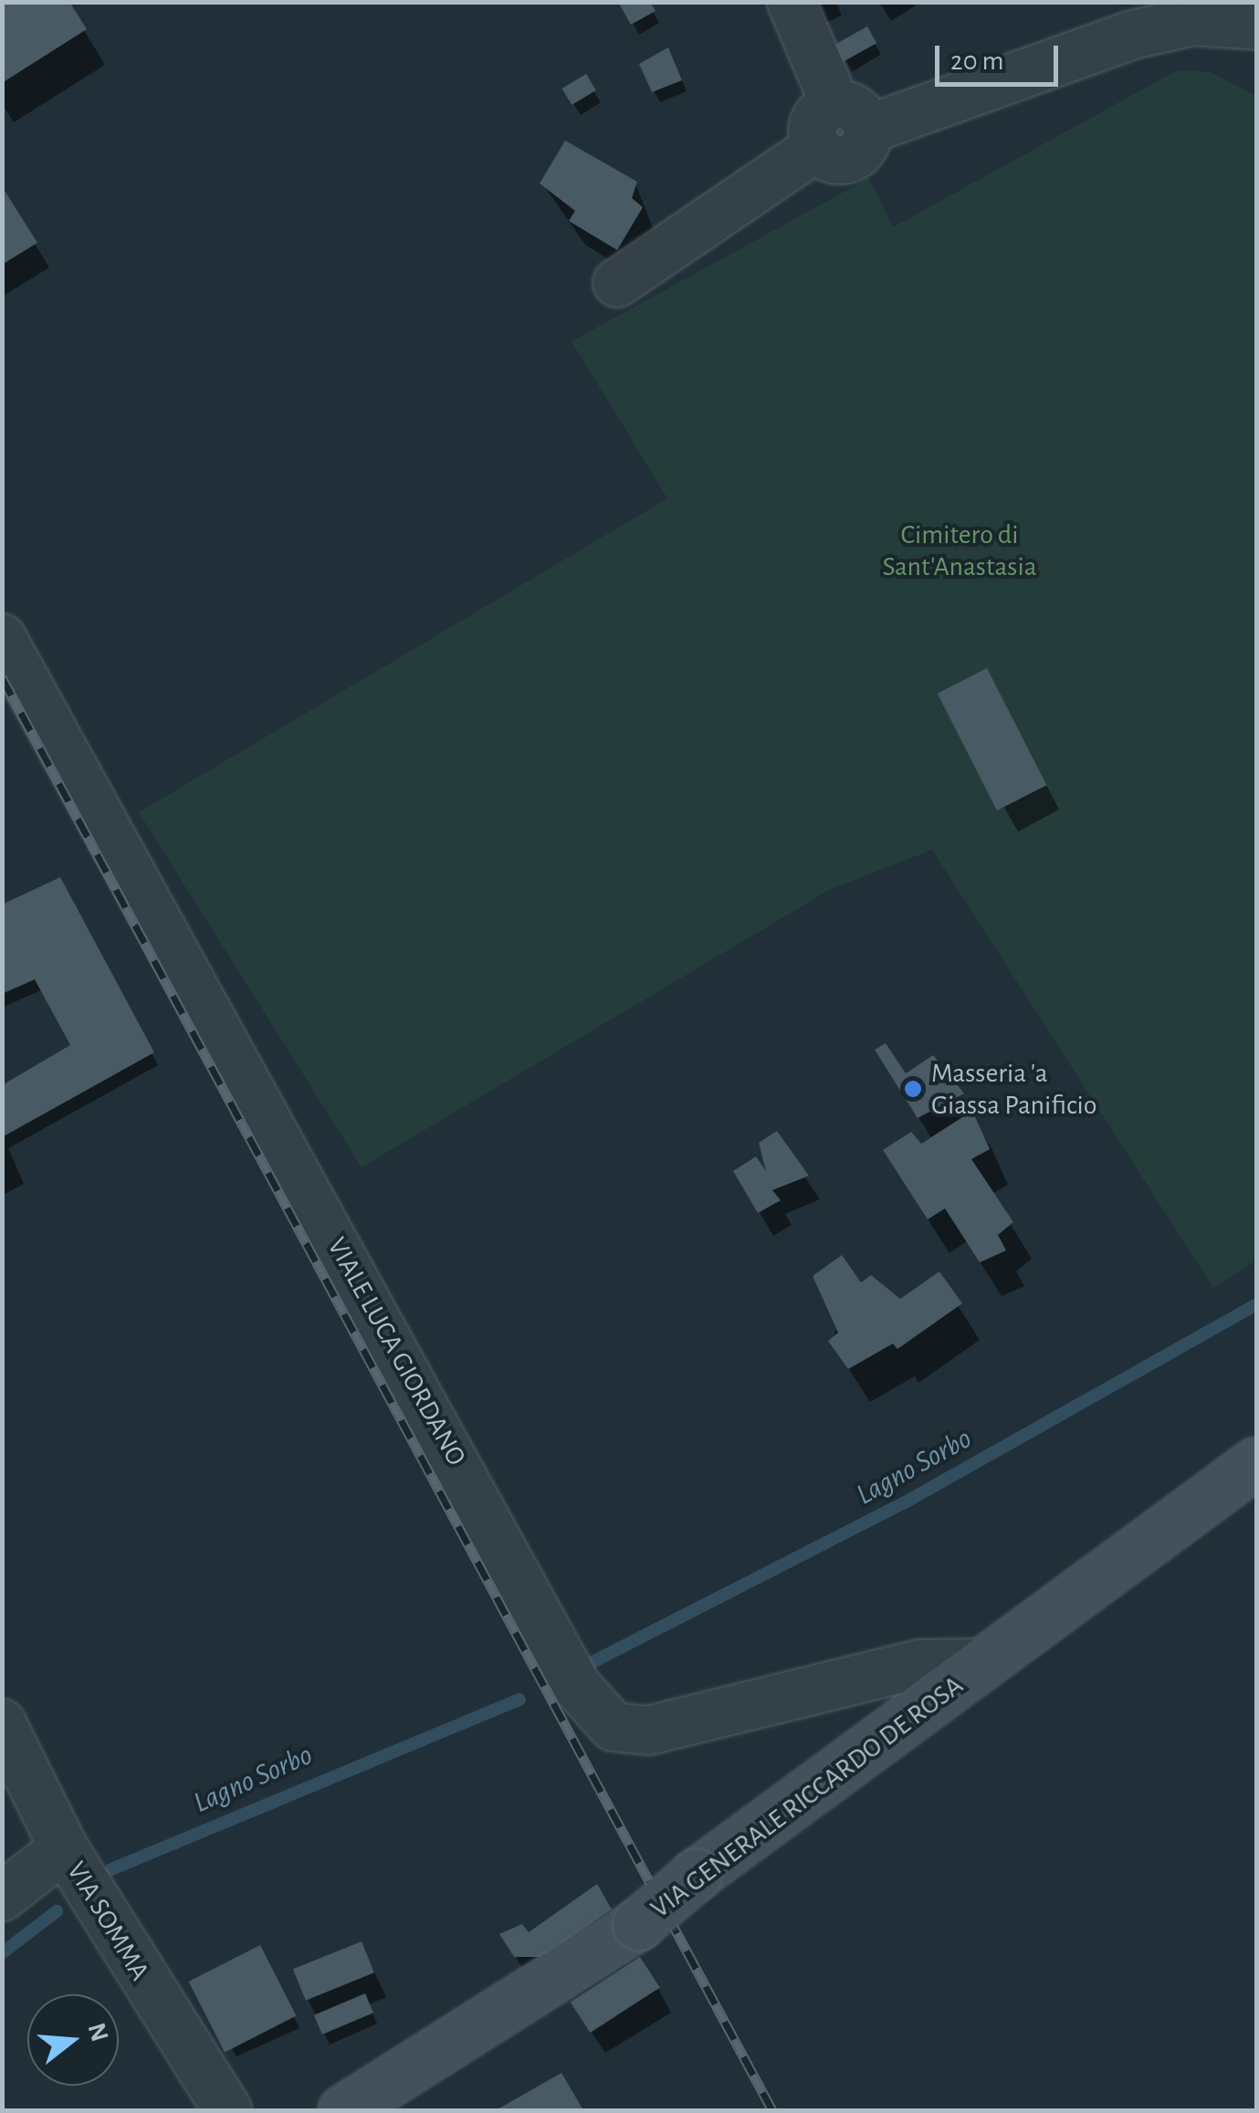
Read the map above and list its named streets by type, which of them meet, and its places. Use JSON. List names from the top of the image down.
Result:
{
  "streets": {
    "main road": ["VIA GENERALE RICCARDO DE ROSA"],
    "street": ["VIALE LUCA GIORDANO", "VIA SOMMA"]
  },
  "crossings": [
    ["VIALE LUCA GIORDANO", "VIA GENERALE RICCARDO DE ROSA"]
  ],
  "water": ["Lagno Sorbo"],
  "parks": ["Cimitero di Sant'Anastasia"],
  "places": ["Masseria 'a Giassa Panificio"],
  "scale_bar": "20 m",
  "north": "right"
}
